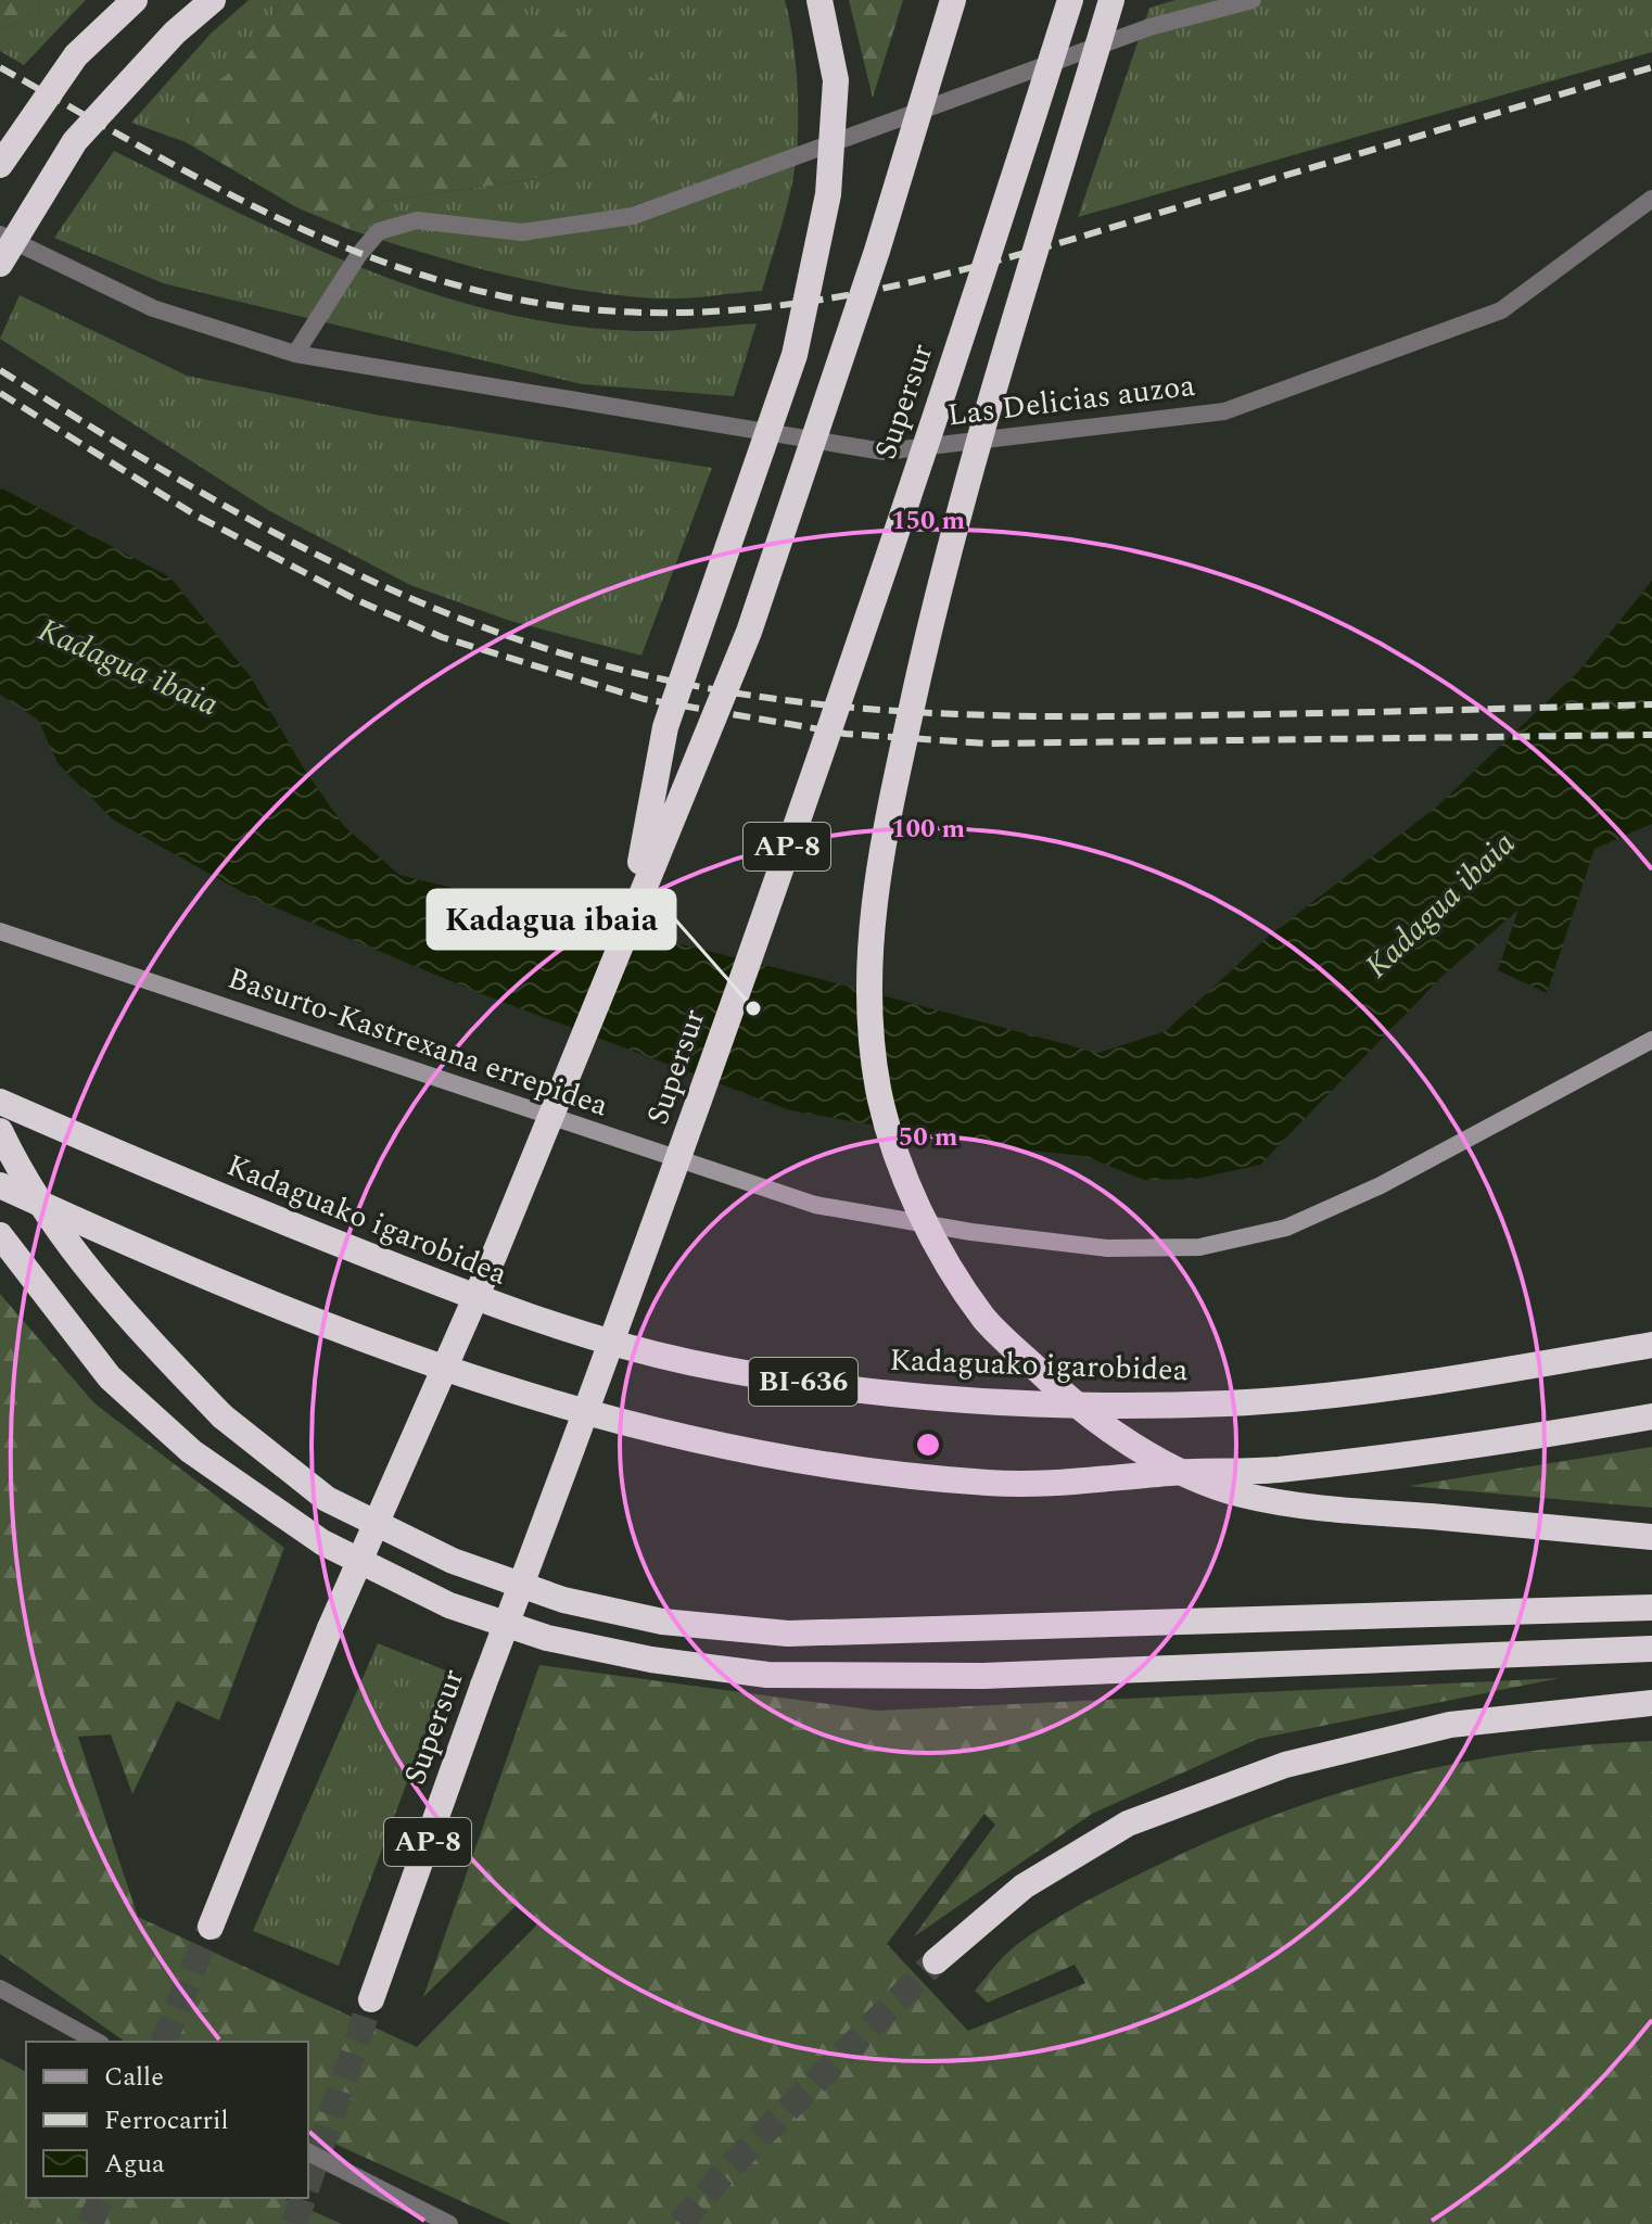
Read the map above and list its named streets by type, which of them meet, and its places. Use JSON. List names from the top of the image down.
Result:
{
  "streets": {
    "highway": [
      "Supersur",
      "AP-8",
      "Kadaguako igarobidea",
      "BI-636"
    ],
    "street": ["Las Delicias auzoa", "Basurto-Kastrexana errepidea"]
  },
  "water": ["Kadagua ibaia"],
  "places": ["Kadagua ibaia"],
  "legend": ["Calle", "Ferrocarril", "Agua"],
  "rings": ["150 m", "100 m", "50 m"]
}
